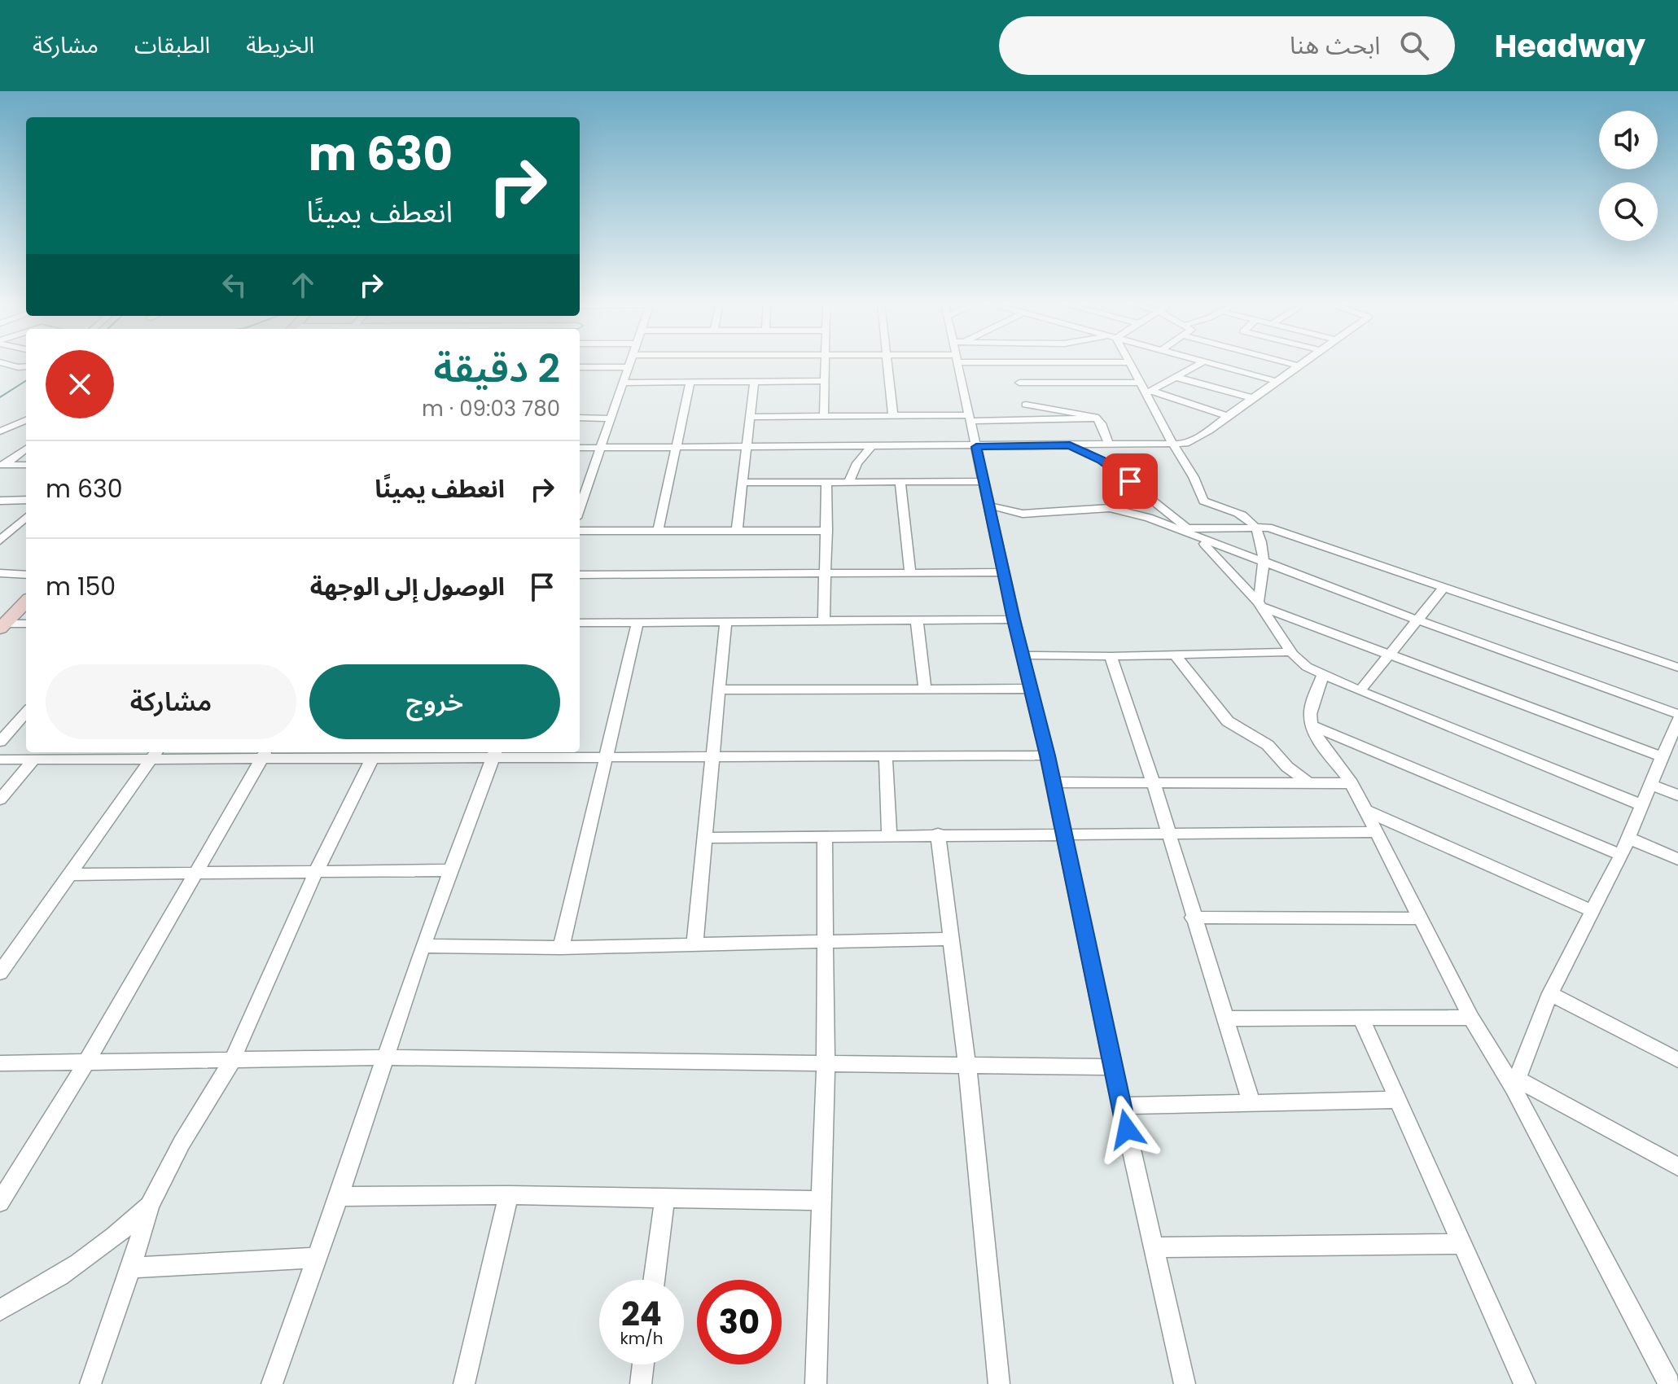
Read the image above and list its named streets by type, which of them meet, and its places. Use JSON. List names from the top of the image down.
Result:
{
  "page": {
    "header": "Headway",
    "search": "ابحث هنا",
    "nav": ["الخريطة", "الطبقات", "مشاركة"],
    "turn": ["630 m", "انعطف يمينًا"],
    "heading": ["2 دقيقة", "780 m · 09:03"],
    "list": [
      {
        "name": "انعطف يمينًا",
        "value": "630 m"
      },
      {
        "name": "الوصول إلى الوجهة",
        "value": "150 m"
      }
    ],
    "buttons": ["خروج", "مشاركة"],
    "speed": "24 km/h",
    "limit": "30"
  }
}
